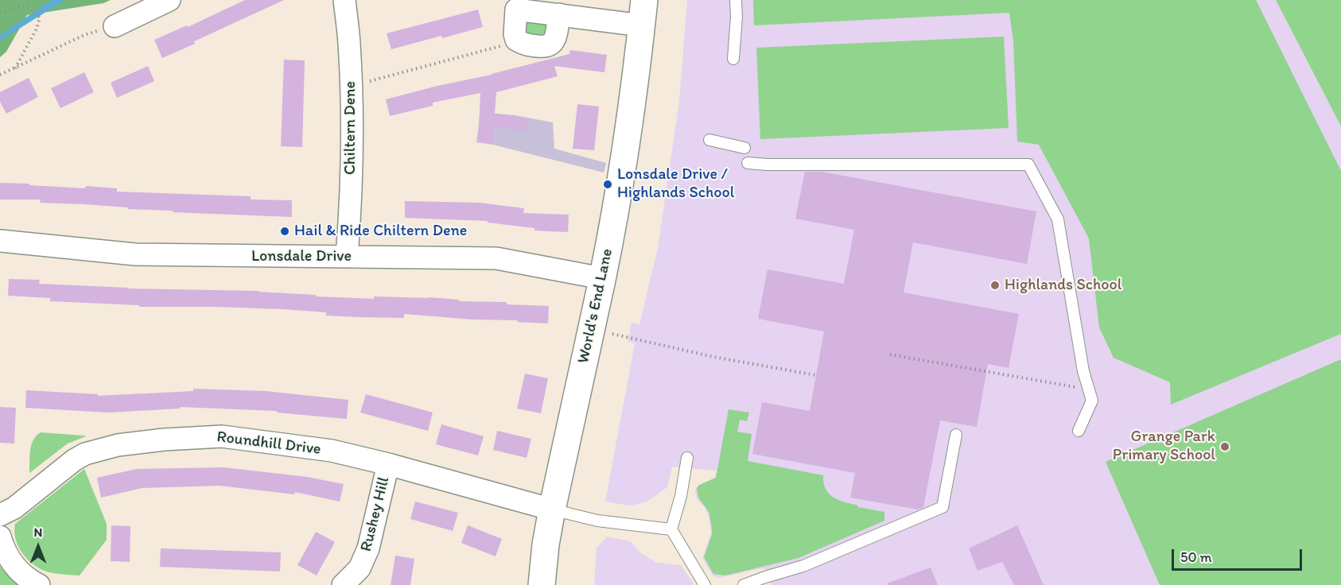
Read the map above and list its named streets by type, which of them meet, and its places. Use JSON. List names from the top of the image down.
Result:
{
  "streets": {
    "street": [
      "Chiltern Dene",
      "Lonsdale Drive",
      "World's End Lane",
      "Roundhill Drive",
      "Rushey Hill"
    ]
  },
  "crossings": [
    ["Chiltern Dene", "Lonsdale Drive"],
    ["Lonsdale Drive", "World's End Lane"],
    ["World's End Lane", "Roundhill Drive"],
    ["Roundhill Drive", "Rushey Hill"]
  ],
  "places": [
    "Lonsdale Drive / Highlands School",
    "Hail & Ride Chiltern Dene",
    "Highlands School",
    "Grange Park Primary School"
  ],
  "scale_bar": "50 m",
  "north": "top"
}
